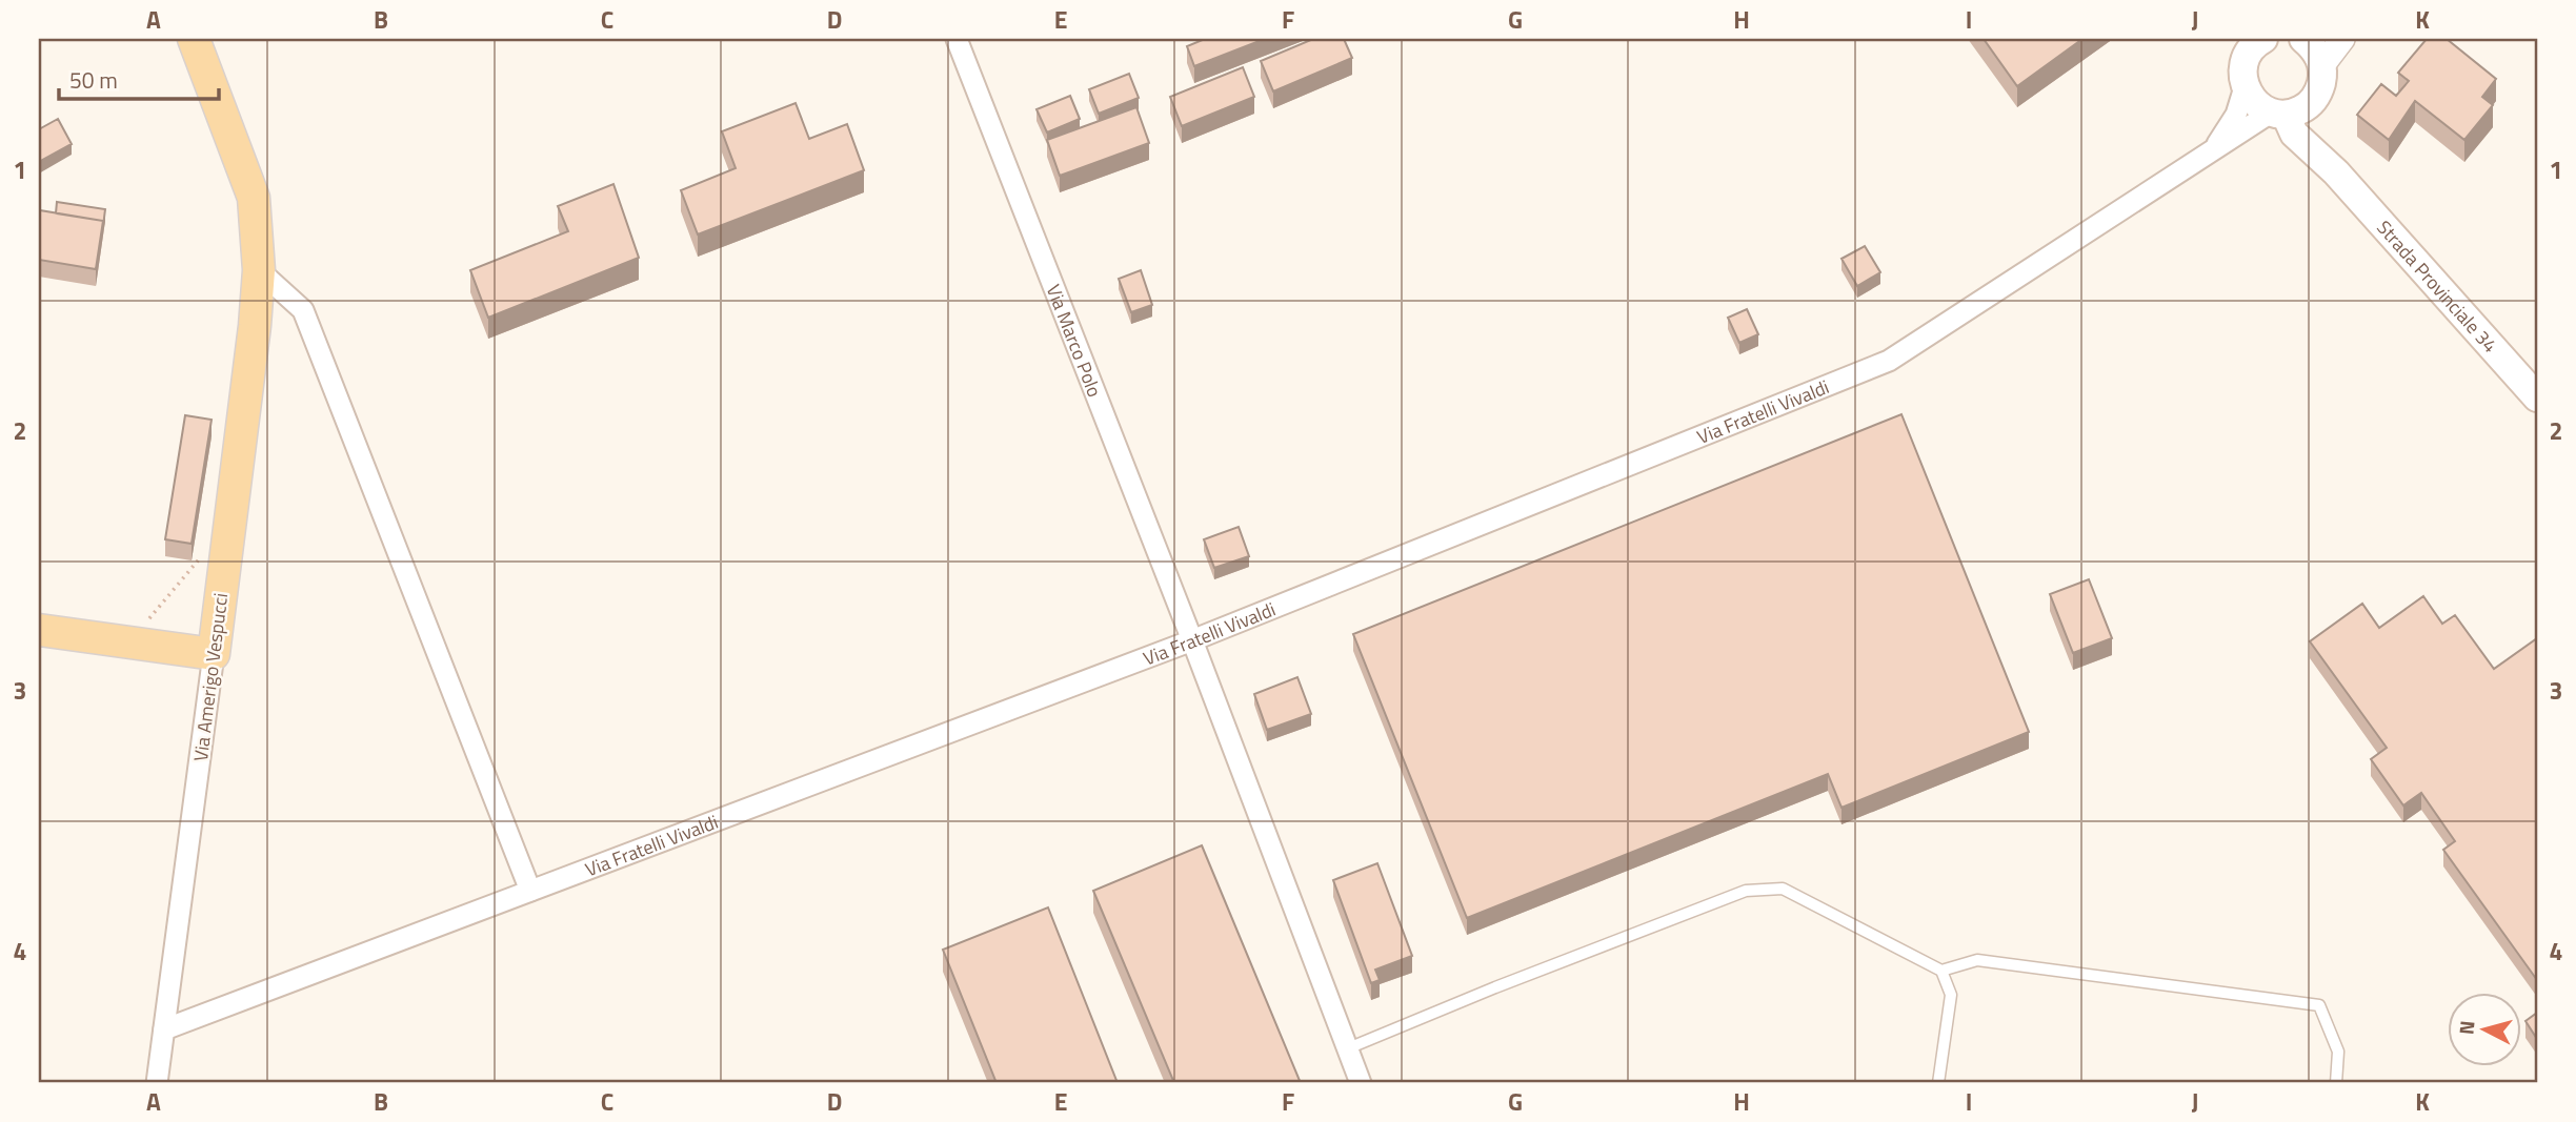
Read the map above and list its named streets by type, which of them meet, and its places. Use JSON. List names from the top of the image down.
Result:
{
  "streets": {
    "main road": ["Strada Provinciale 34", "Via Amerigo Vespucci"],
    "street": ["Via Marco Polo", "Via Fratelli Vivaldi"]
  },
  "crossings": [
    ["Strada Provinciale 34", "Via Fratelli Vivaldi"],
    ["Via Marco Polo", "Via Fratelli Vivaldi"],
    ["Via Fratelli Vivaldi", "Via Amerigo Vespucci"]
  ],
  "scale_bar": "50 m",
  "north": "left",
  "grid": {
    "columns": [
      "A",
      "B",
      "C",
      "D",
      "E",
      "F",
      "G",
      "H",
      "I",
      "J",
      "K"
    ],
    "rows": [
      "1",
      "2",
      "3",
      "4"
    ]
  }
}
